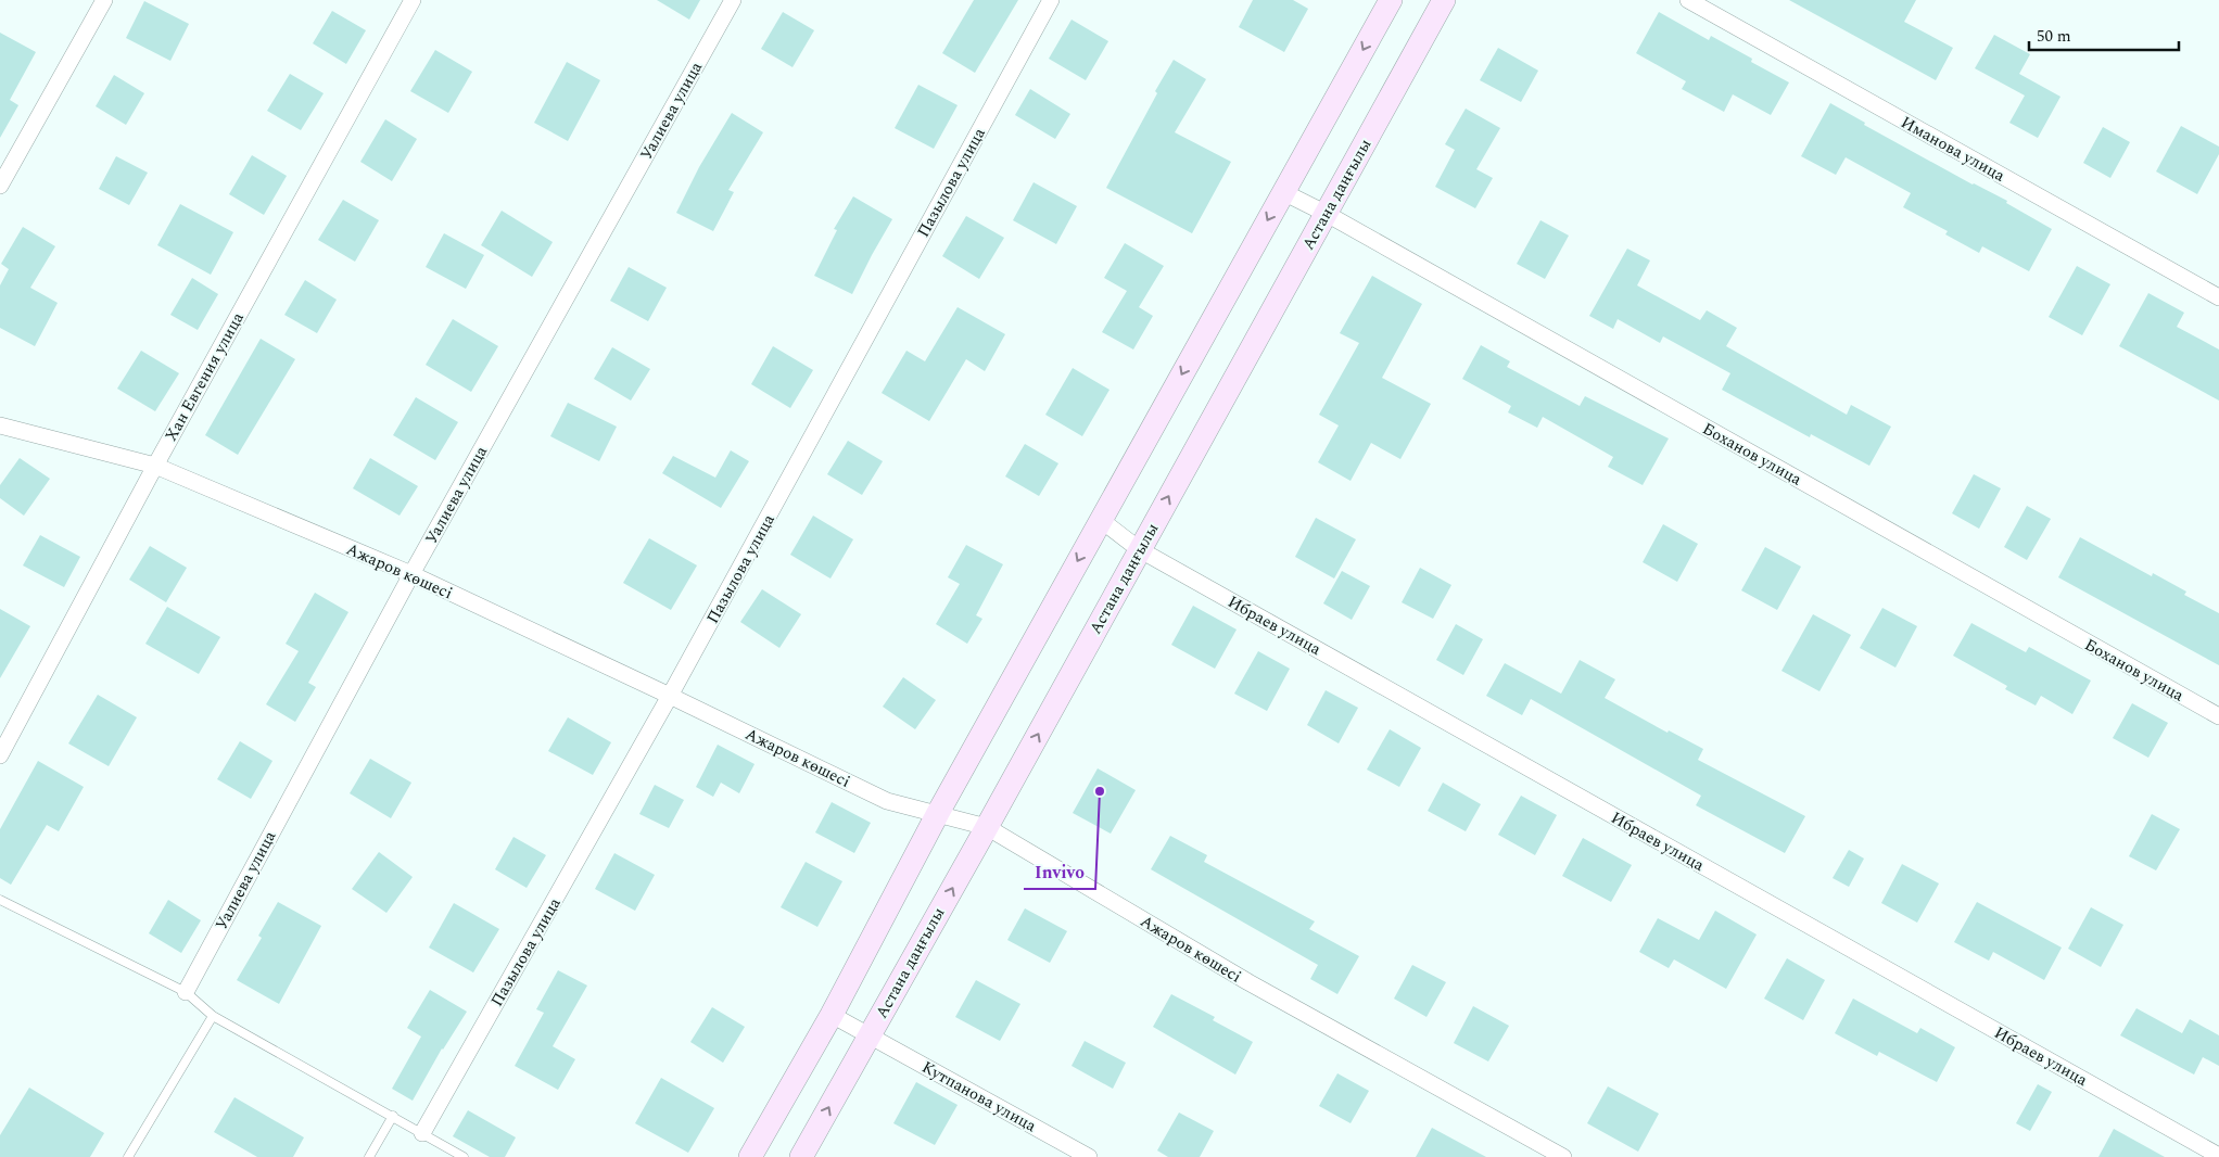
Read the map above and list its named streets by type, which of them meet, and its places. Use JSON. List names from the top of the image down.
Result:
{
  "streets": {
    "street": [
      "Уалиева улица",
      "Иманова улица",
      "Пазылова улица",
      "Астана даңғылы",
      "Хан Евгения улица",
      "Боханов улица",
      "Ажаров көшесі",
      "Ибраев улица",
      "Кутпанова улица"
    ]
  },
  "crossings": [
    ["Уалиева улица", "Ажаров көшесі"],
    ["Пазылова улица", "Ажаров көшесі"],
    ["Астана даңғылы", "Боханов улица"],
    ["Астана даңғылы", "Ажаров көшесі"],
    ["Астана даңғылы", "Ибраев улица"],
    ["Астана даңғылы", "Кутпанова улица"],
    ["Хан Евгения улица", "Ажаров көшесі"]
  ],
  "places": ["Invivo"],
  "scale_bar": "50 m"
}
